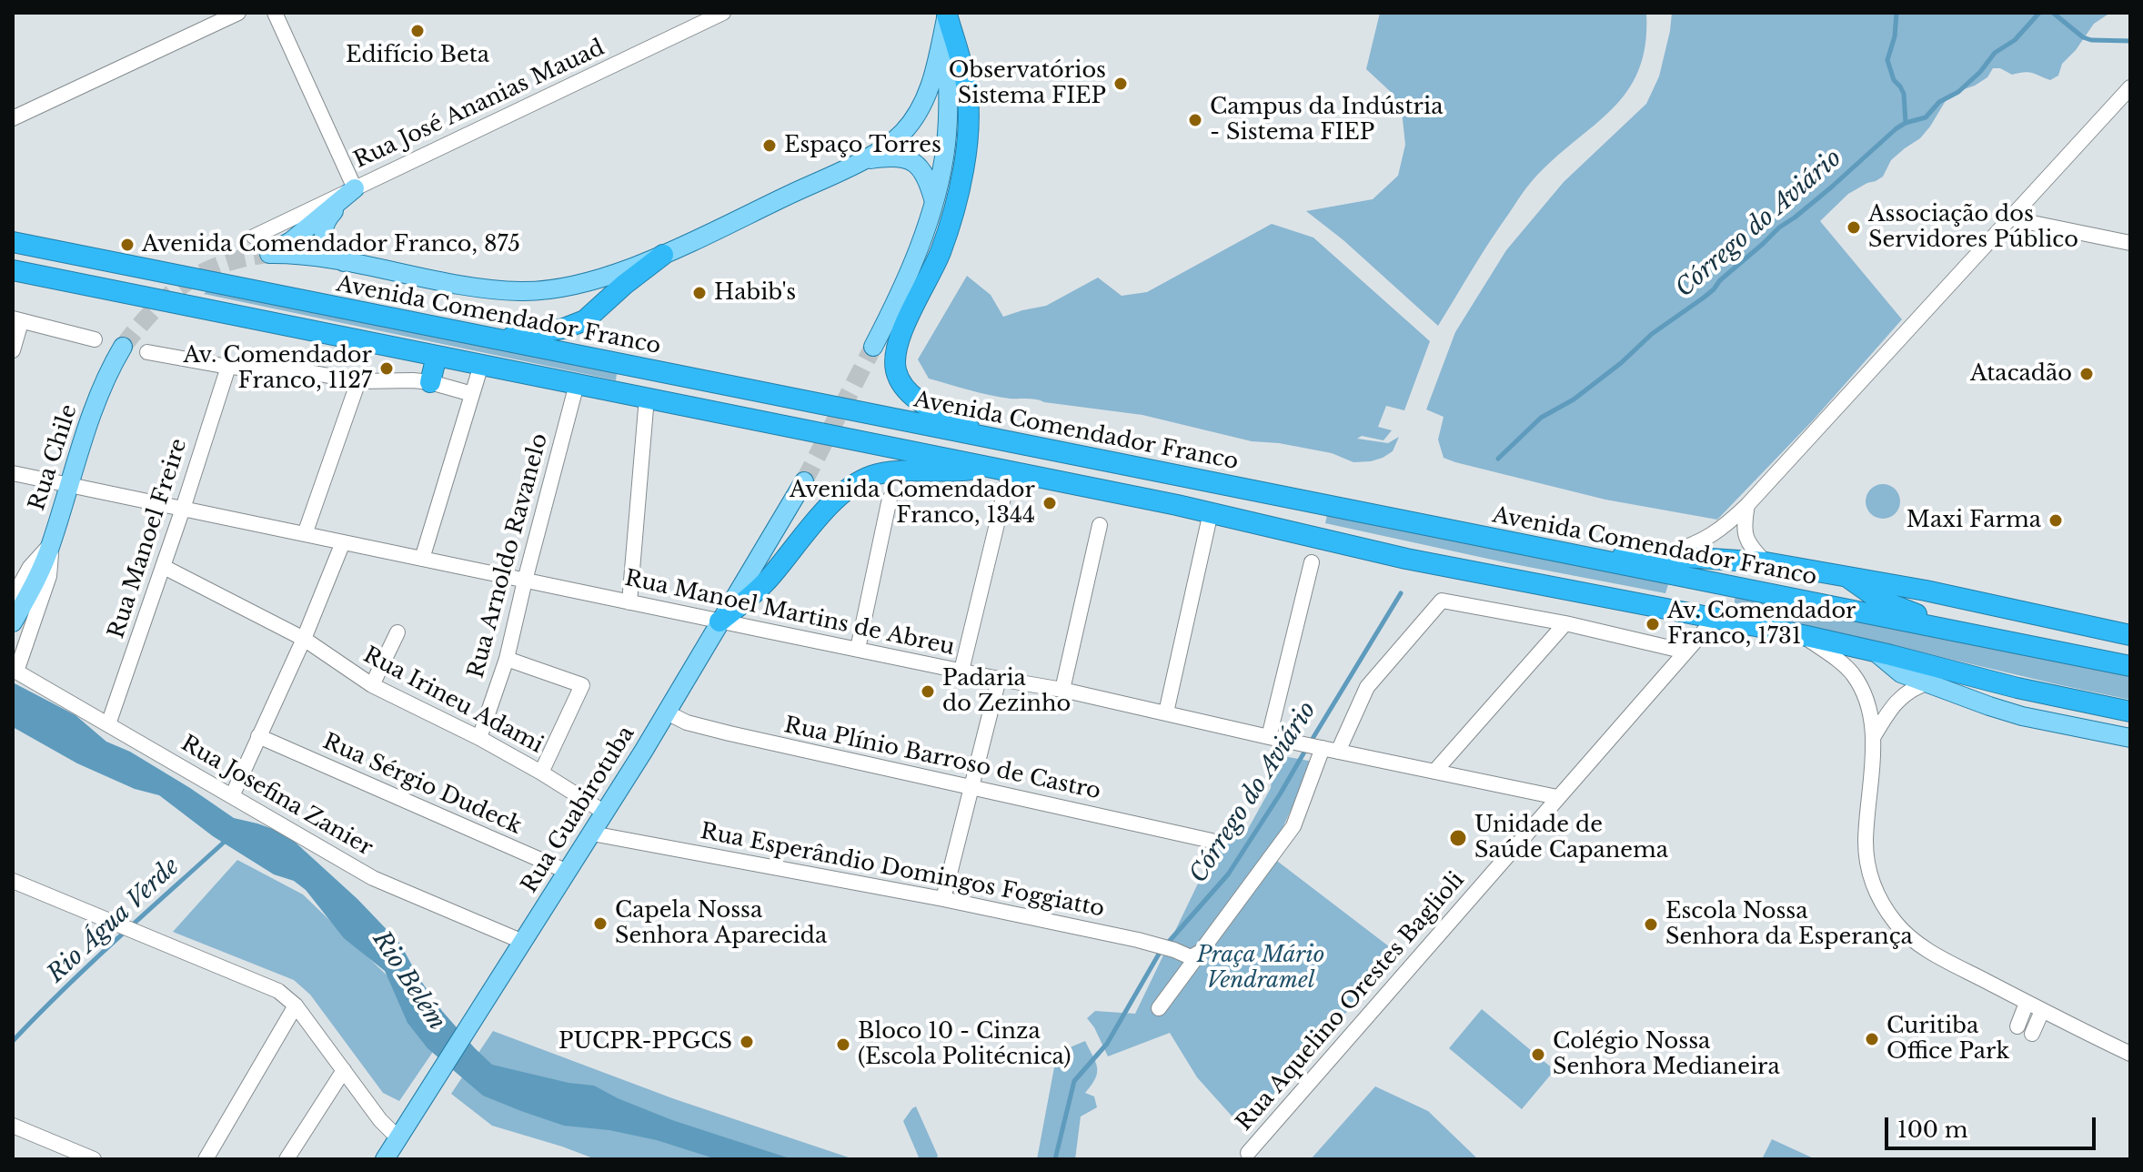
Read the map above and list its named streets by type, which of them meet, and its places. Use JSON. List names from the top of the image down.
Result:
{
  "streets": {
    "highway": ["Avenida Comendador Franco"],
    "main road": ["Rua Chile", "Rua Guabirotuba"],
    "street": [
      "Rua José Ananias Mauad",
      "Rua Manoel Freire",
      "Rua Arnoldo Ravanelo",
      "Rua Manoel Martins de Abreu",
      "Rua Irineu Adami",
      "Rua Plínio Barroso de Castro",
      "Rua Sérgio Dudeck",
      "Rua Josefina Zanier",
      "Rua Esperândio Domingos Foggiatto",
      "Rua Aquelino Orestes Baglioli"
    ]
  },
  "crossings": [
    ["Rua Chile", "Rua Manoel Martins de Abreu"],
    ["Rua Chile", "Rua Josefina Zanier"],
    ["Rua Manoel Freire", "Rua Manoel Martins de Abreu"],
    ["Rua Manoel Freire", "Rua Irineu Adami"],
    ["Rua Manoel Freire", "Rua Josefina Zanier"],
    ["Rua Arnoldo Ravanelo", "Rua Manoel Martins de Abreu"],
    ["Rua Arnoldo Ravanelo", "Rua Irineu Adami"],
    ["Rua Manoel Martins de Abreu", "Rua Guabirotuba"],
    ["Rua Manoel Martins de Abreu", "Rua Aquelino Orestes Baglioli"],
    ["Rua Irineu Adami", "Rua Guabirotuba"],
    ["Rua Plínio Barroso de Castro", "Rua Guabirotuba"],
    ["Rua Sérgio Dudeck", "Rua Guabirotuba"],
    ["Rua Josefina Zanier", "Rua Guabirotuba"],
    ["Rua Guabirotuba", "Rua Esperândio Domingos Foggiatto"]
  ],
  "water": ["Córrego do Aviário", "Rio Água Verde", "Rio Belém"],
  "parks": ["Praça Mário Vendramel"],
  "places": [
    "Edifício Beta",
    "Observatórios Sistema FIEP",
    "Campus da Indústria - Sistema FIEP",
    "Espaço Torres",
    "Associação dos Servidores Público",
    "Avenida Comendador Franco, 875",
    "Habib's",
    "Av. Comendador Franco, 1127",
    "Atacadão",
    "Avenida Comendador Franco, 1344",
    "Maxi Farma",
    "Av. Comendador Franco, 1731",
    "Padaria do Zezinho",
    "Unidade de Saúde Capanema",
    "Capela Nossa Senhora Aparecida",
    "Escola Nossa Senhora da Esperança",
    "Curitiba Office Park",
    "PUCPR-PPGCS",
    "Bloco 10 - Cinza (Escola Politécnica)",
    "Colégio Nossa Senhora Medianeira"
  ],
  "scale_bar": "100 m"
}
